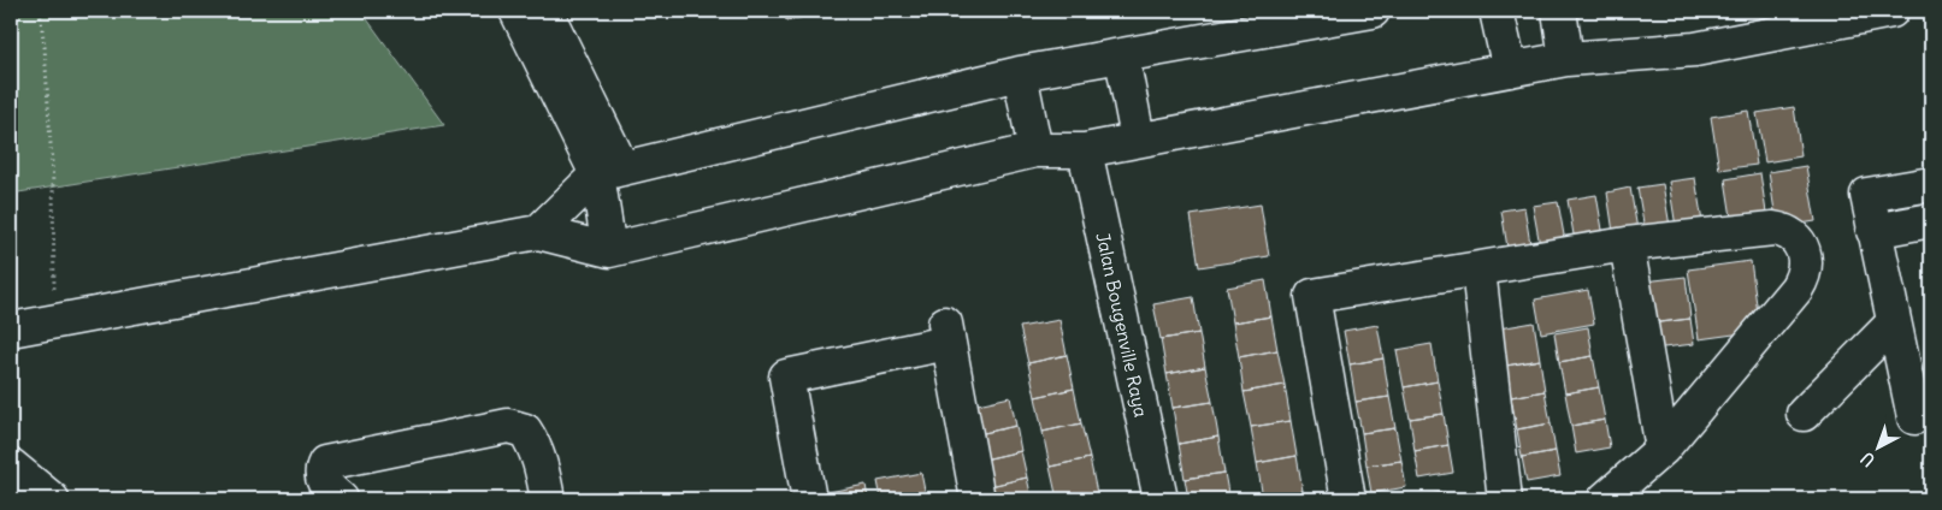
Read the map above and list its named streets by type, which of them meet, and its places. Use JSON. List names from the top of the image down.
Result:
{
  "streets": {
    "street": ["Jalan Bougenville Raya"]
  },
  "north": "bottom left"
}
